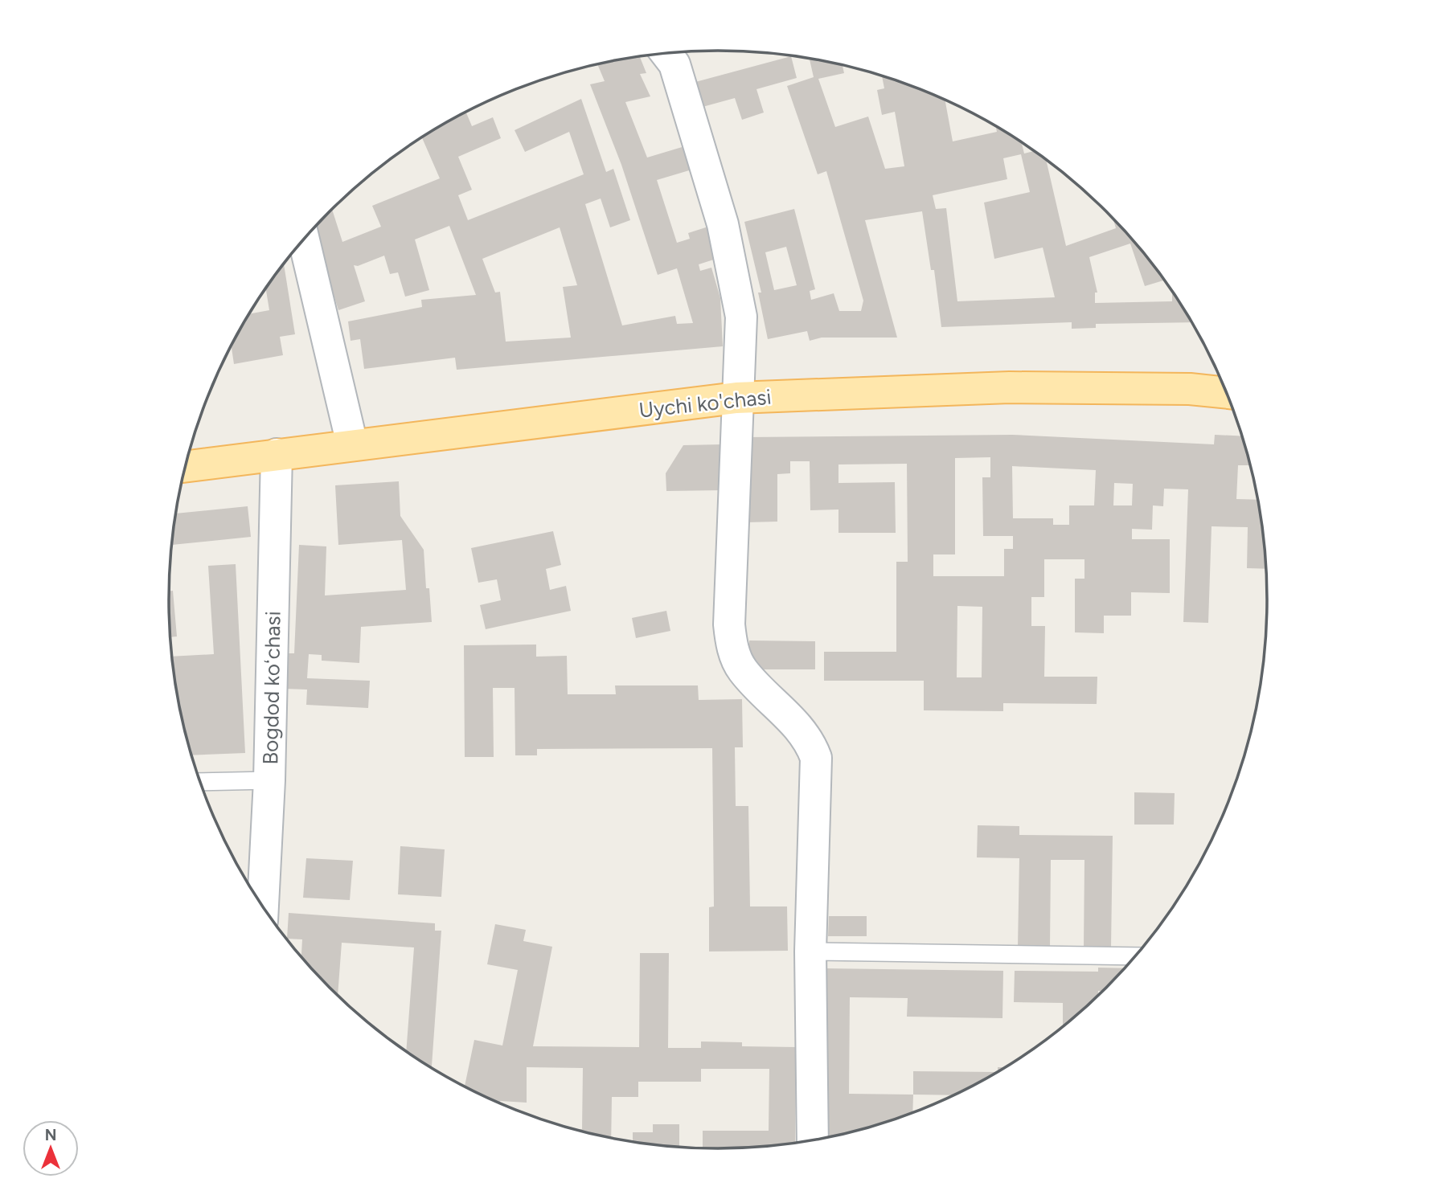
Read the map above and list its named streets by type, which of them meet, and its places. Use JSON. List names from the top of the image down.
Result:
{
  "streets": {
    "main road": ["Uychi ko'chasi"],
    "street": ["Bogdod koʻchasi"]
  },
  "crossings": [
    ["Uychi ko'chasi", "Bogdod koʻchasi"]
  ],
  "north": "top"
}
